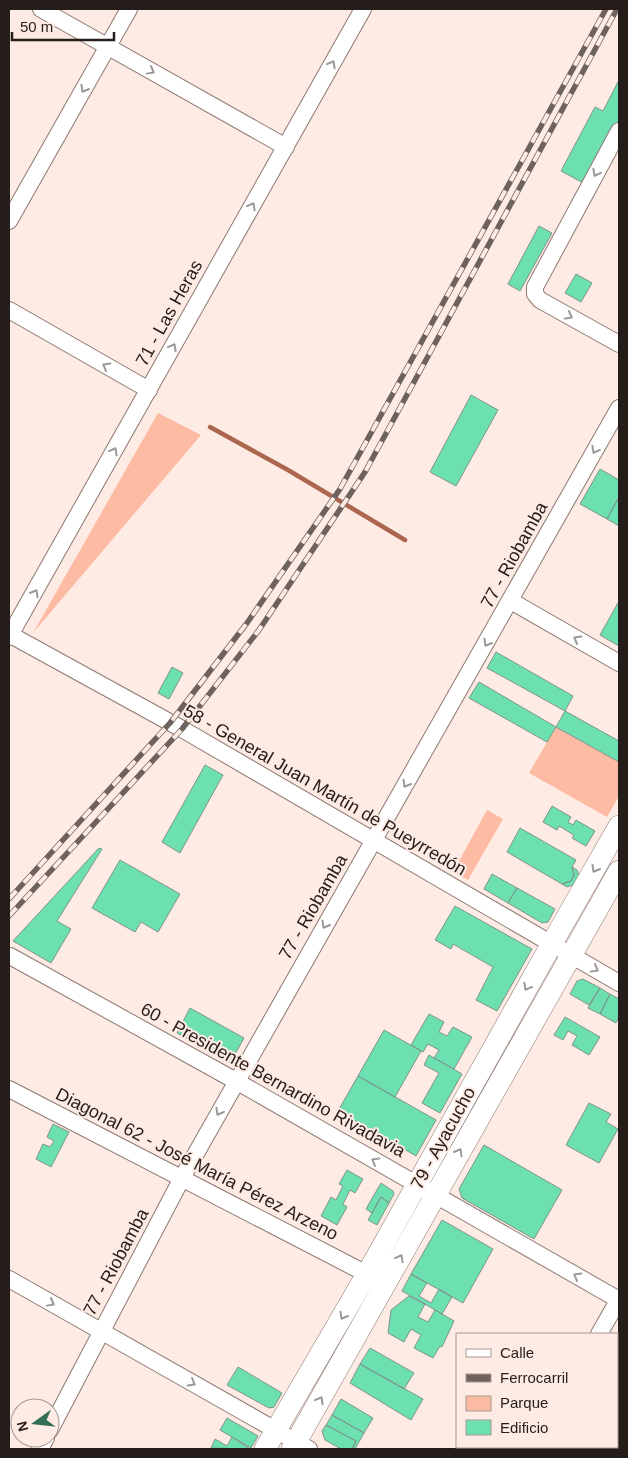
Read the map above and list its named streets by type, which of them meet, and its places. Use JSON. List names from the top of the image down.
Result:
{
  "streets": {
    "main road": ["79 - Ayacucho"],
    "street": [
      "71 - Las Heras",
      "77 - Riobamba",
      "58 - General Juan Martín de Pueyrredón",
      "60 - Presidente Bernardino Rivadavia",
      "Diagonal 62 - José María Pérez Arzeno"
    ]
  },
  "crossings": [
    ["71 - Las Heras", "58 - General Juan Martín de Pueyrredón"],
    ["77 - Riobamba", "58 - General Juan Martín de Pueyrredón"],
    ["77 - Riobamba", "60 - Presidente Bernardino Rivadavia"],
    ["77 - Riobamba", "Diagonal 62 - José María Pérez Arzeno"],
    ["58 - General Juan Martín de Pueyrredón", "79 - Ayacucho"],
    ["60 - Presidente Bernardino Rivadavia", "79 - Ayacucho"],
    ["79 - Ayacucho", "Diagonal 62 - José María Pérez Arzeno"]
  ],
  "one_way": ["71 - Las Heras", "77 - Riobamba", "60 - Presidente Bernardino Rivadavia"],
  "legend": [
    "Calle",
    "Ferrocarril",
    "Parque",
    "Edificio"
  ],
  "scale_bar": "50 m",
  "north": "left"
}
